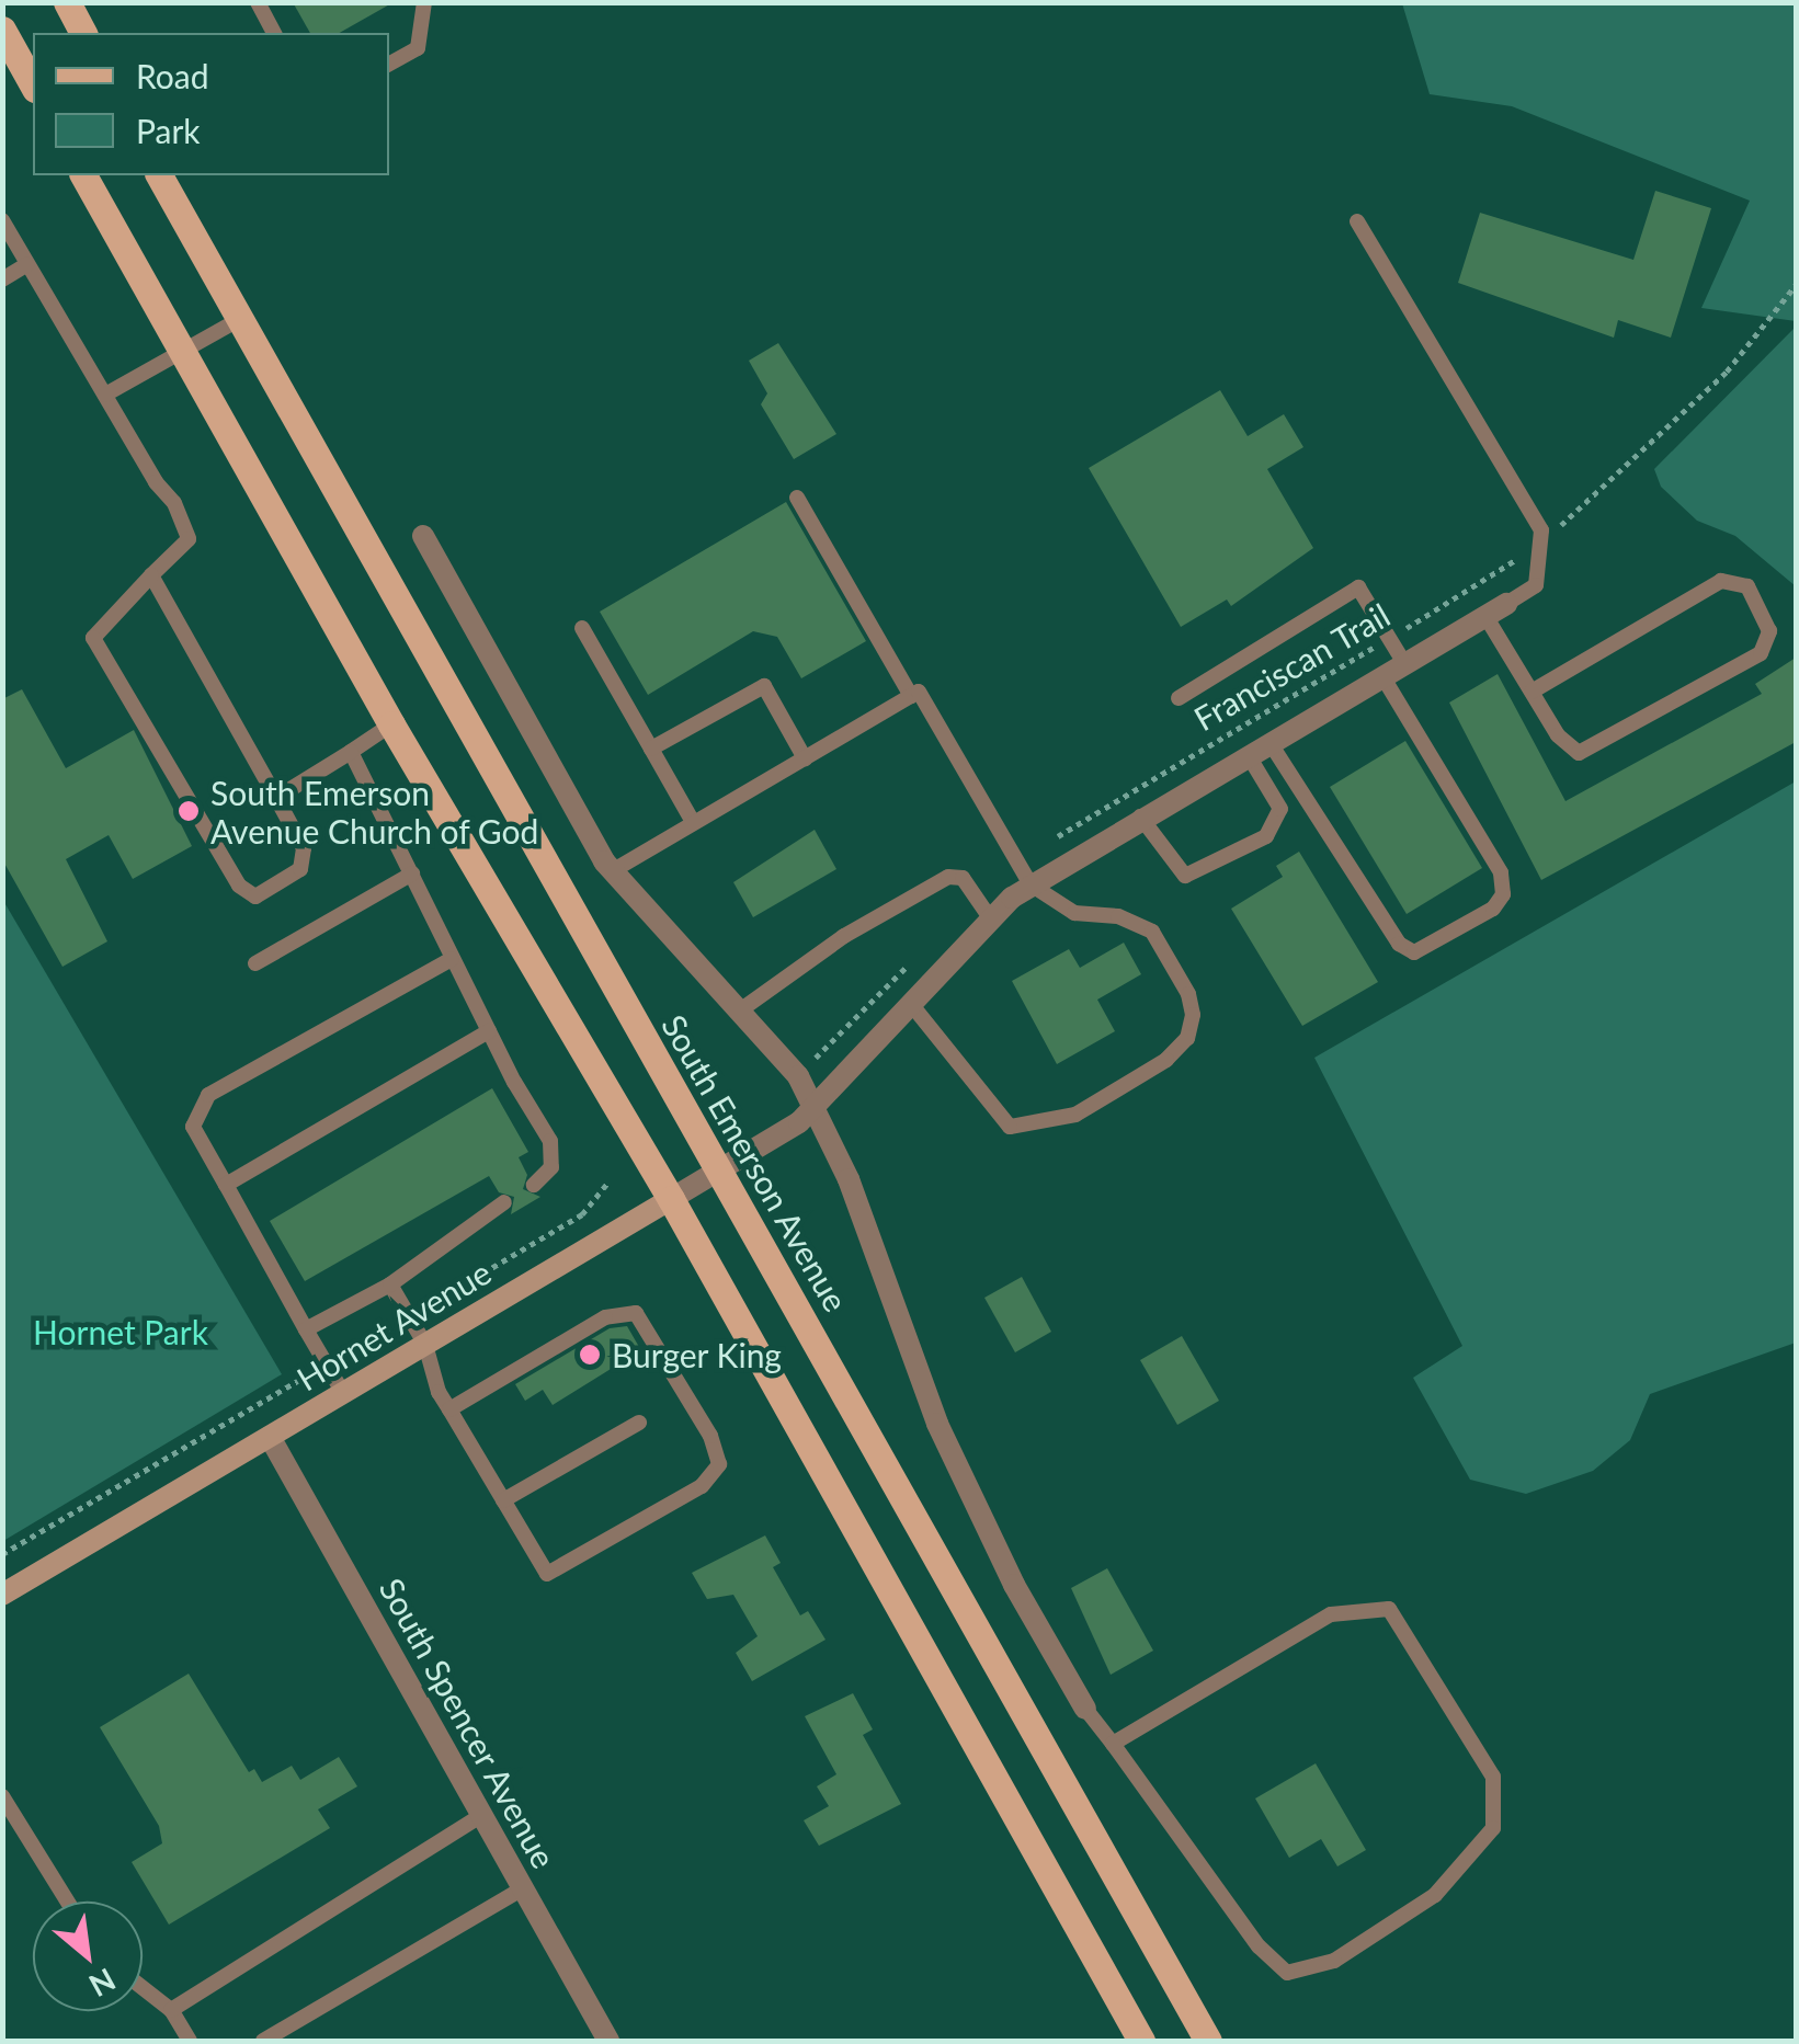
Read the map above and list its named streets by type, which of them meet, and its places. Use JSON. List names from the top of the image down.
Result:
{
  "streets": {
    "main road": ["South Emerson Avenue"],
    "street": ["Hornet Avenue", "South Spencer Avenue"],
    "path": ["Franciscan Trail"]
  },
  "crossings": [
    ["Franciscan Trail", "Hornet Avenue"],
    ["South Emerson Avenue", "Hornet Avenue"],
    ["Hornet Avenue", "South Spencer Avenue"]
  ],
  "parks": ["Hornet Park"],
  "places": ["South Emerson Avenue Church of God", "Burger King"],
  "legend": ["Road", "Park"],
  "north": "bottom right"
}
